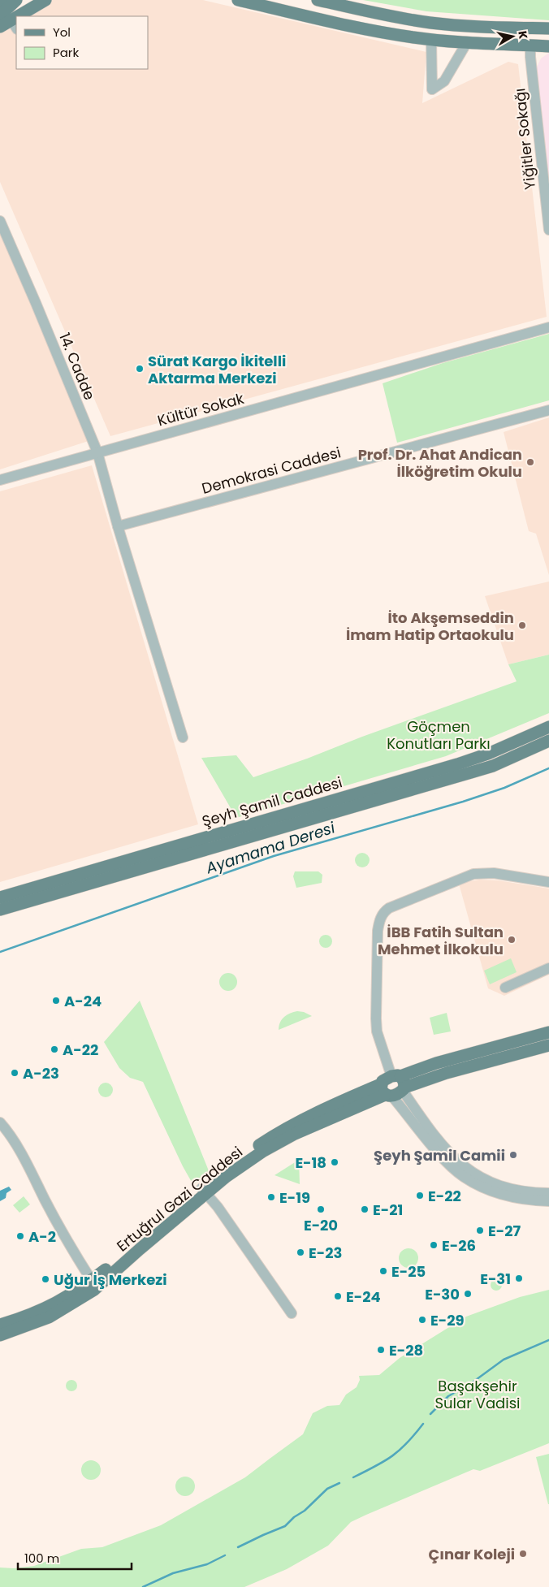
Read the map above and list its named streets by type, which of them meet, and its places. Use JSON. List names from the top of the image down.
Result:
{
  "streets": {
    "main road": ["Şeyh Şamil Caddesi", "Ertuğrul Gazi Caddesi"],
    "street": [
      "Yiğitler Sokağı",
      "14. Cadde",
      "Kültür Sokak",
      "Demokrasi Caddesi"
    ]
  },
  "crossings": [
    ["14. Cadde", "Kültür Sokak"],
    ["14. Cadde", "Demokrasi Caddesi"]
  ],
  "water": ["Ayamama Deresi"],
  "parks": ["Göçmen Konutları Parkı", "Başakşehir Sular Vadisi"],
  "places": [
    "Sürat Kargo İkitelli Aktarma Merkezi",
    "Prof. Dr. Ahat Andican İlköğretim Okulu",
    "İto Akşemseddin İmam Hatip Ortaokulu",
    "İBB Fatih Sultan Mehmet İlkokulu",
    "A-24",
    "A-22",
    "A-23",
    "Şeyh Şamil Camii",
    "E-18",
    "E-22",
    "E-19",
    "E-20",
    "E-21",
    "E-27",
    "A-2",
    "E-26",
    "E-23",
    "E-25",
    "E-31",
    "Uğur İş Merkezi",
    "E-30",
    "E-24",
    "E-29",
    "E-28",
    "Çınar Koleji"
  ],
  "legend": ["Yol", "Park"],
  "scale_bar": "100 m",
  "north": "right"
}
